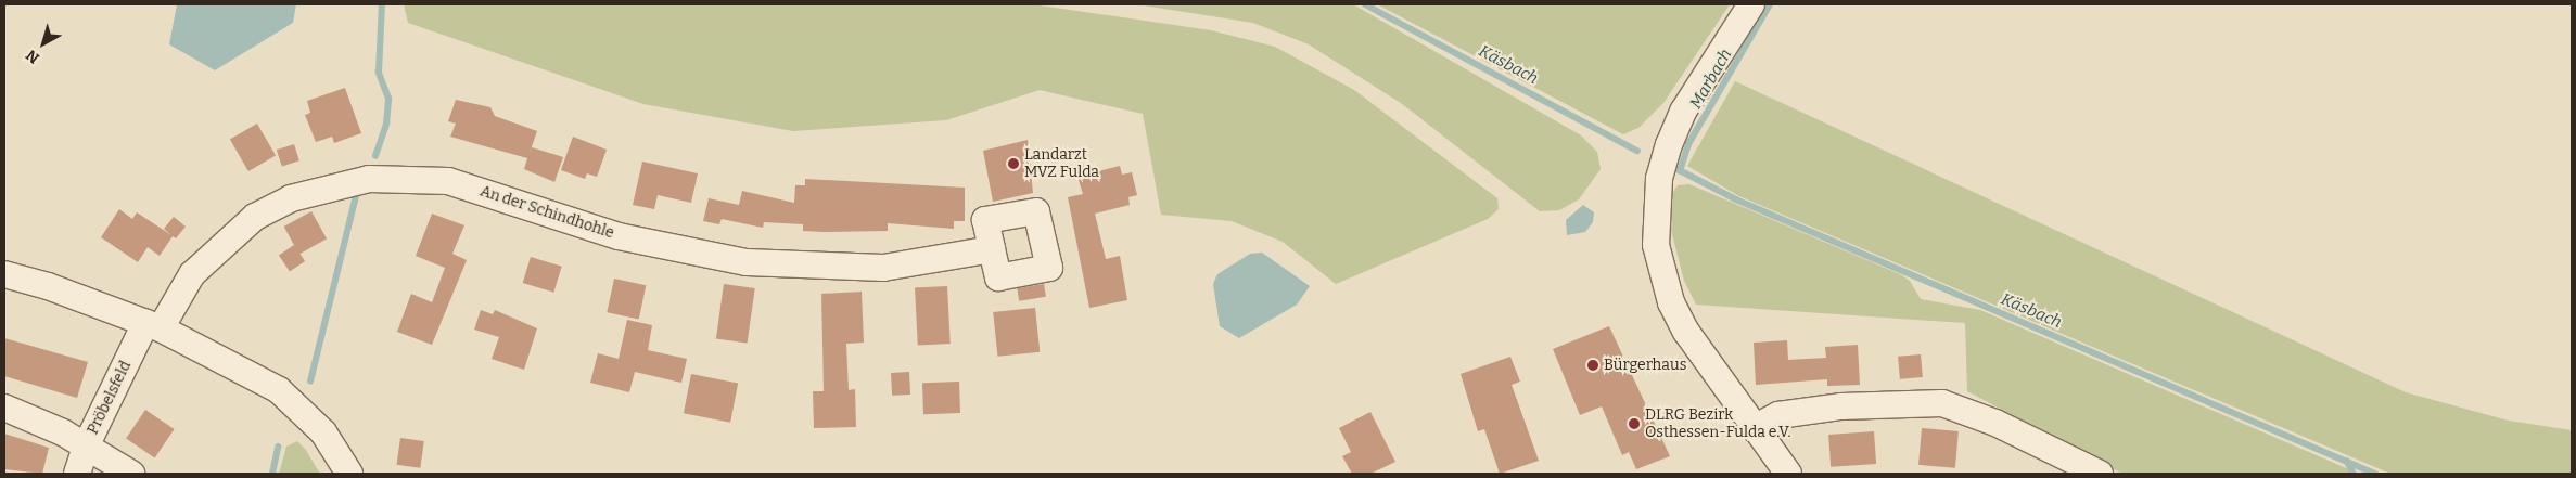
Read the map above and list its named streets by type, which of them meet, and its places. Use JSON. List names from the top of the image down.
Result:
{
  "streets": {
    "street": ["An der Schindhohle", "Pröbelsfeld"]
  },
  "crossings": [
    ["An der Schindhohle", "Pröbelsfeld"]
  ],
  "water": ["Käsbach", "Marbach"],
  "places": ["Landarzt MVZ Fulda", "Bürgerhaus", "DLRG Bezirk Osthessen-Fulda e.V."],
  "north": "bottom left"
}
